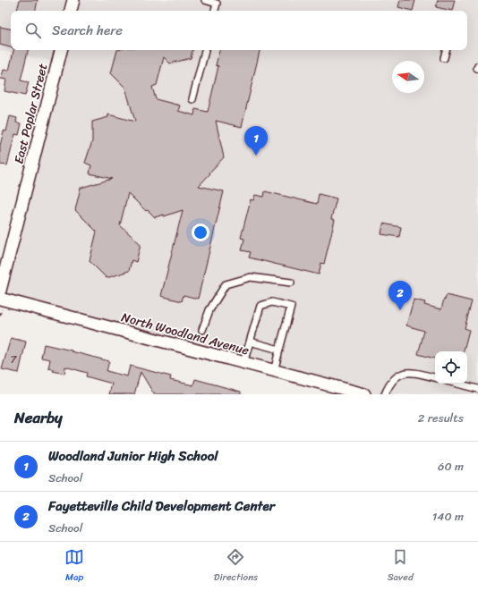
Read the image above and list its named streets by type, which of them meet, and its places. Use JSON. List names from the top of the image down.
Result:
{
  "streets": {
    "street": ["East Poplar Street", "North Woodland Avenue"]
  },
  "house_numbers": ["7"],
  "north": "left",
  "page": {
    "search": "Search here",
    "pins": ["1", "2"],
    "heading": ["Nearby", "2 results"],
    "list": [
      {
        "mark": "1",
        "name": "Woodland Junior High School",
        "note": "School",
        "value": "60 m"
      },
      {
        "mark": "2",
        "name": "Fayetteville Child Development Center",
        "note": "School",
        "value": "140 m"
      }
    ],
    "nav": ["Map", "Directions", "Saved"]
  }
}
